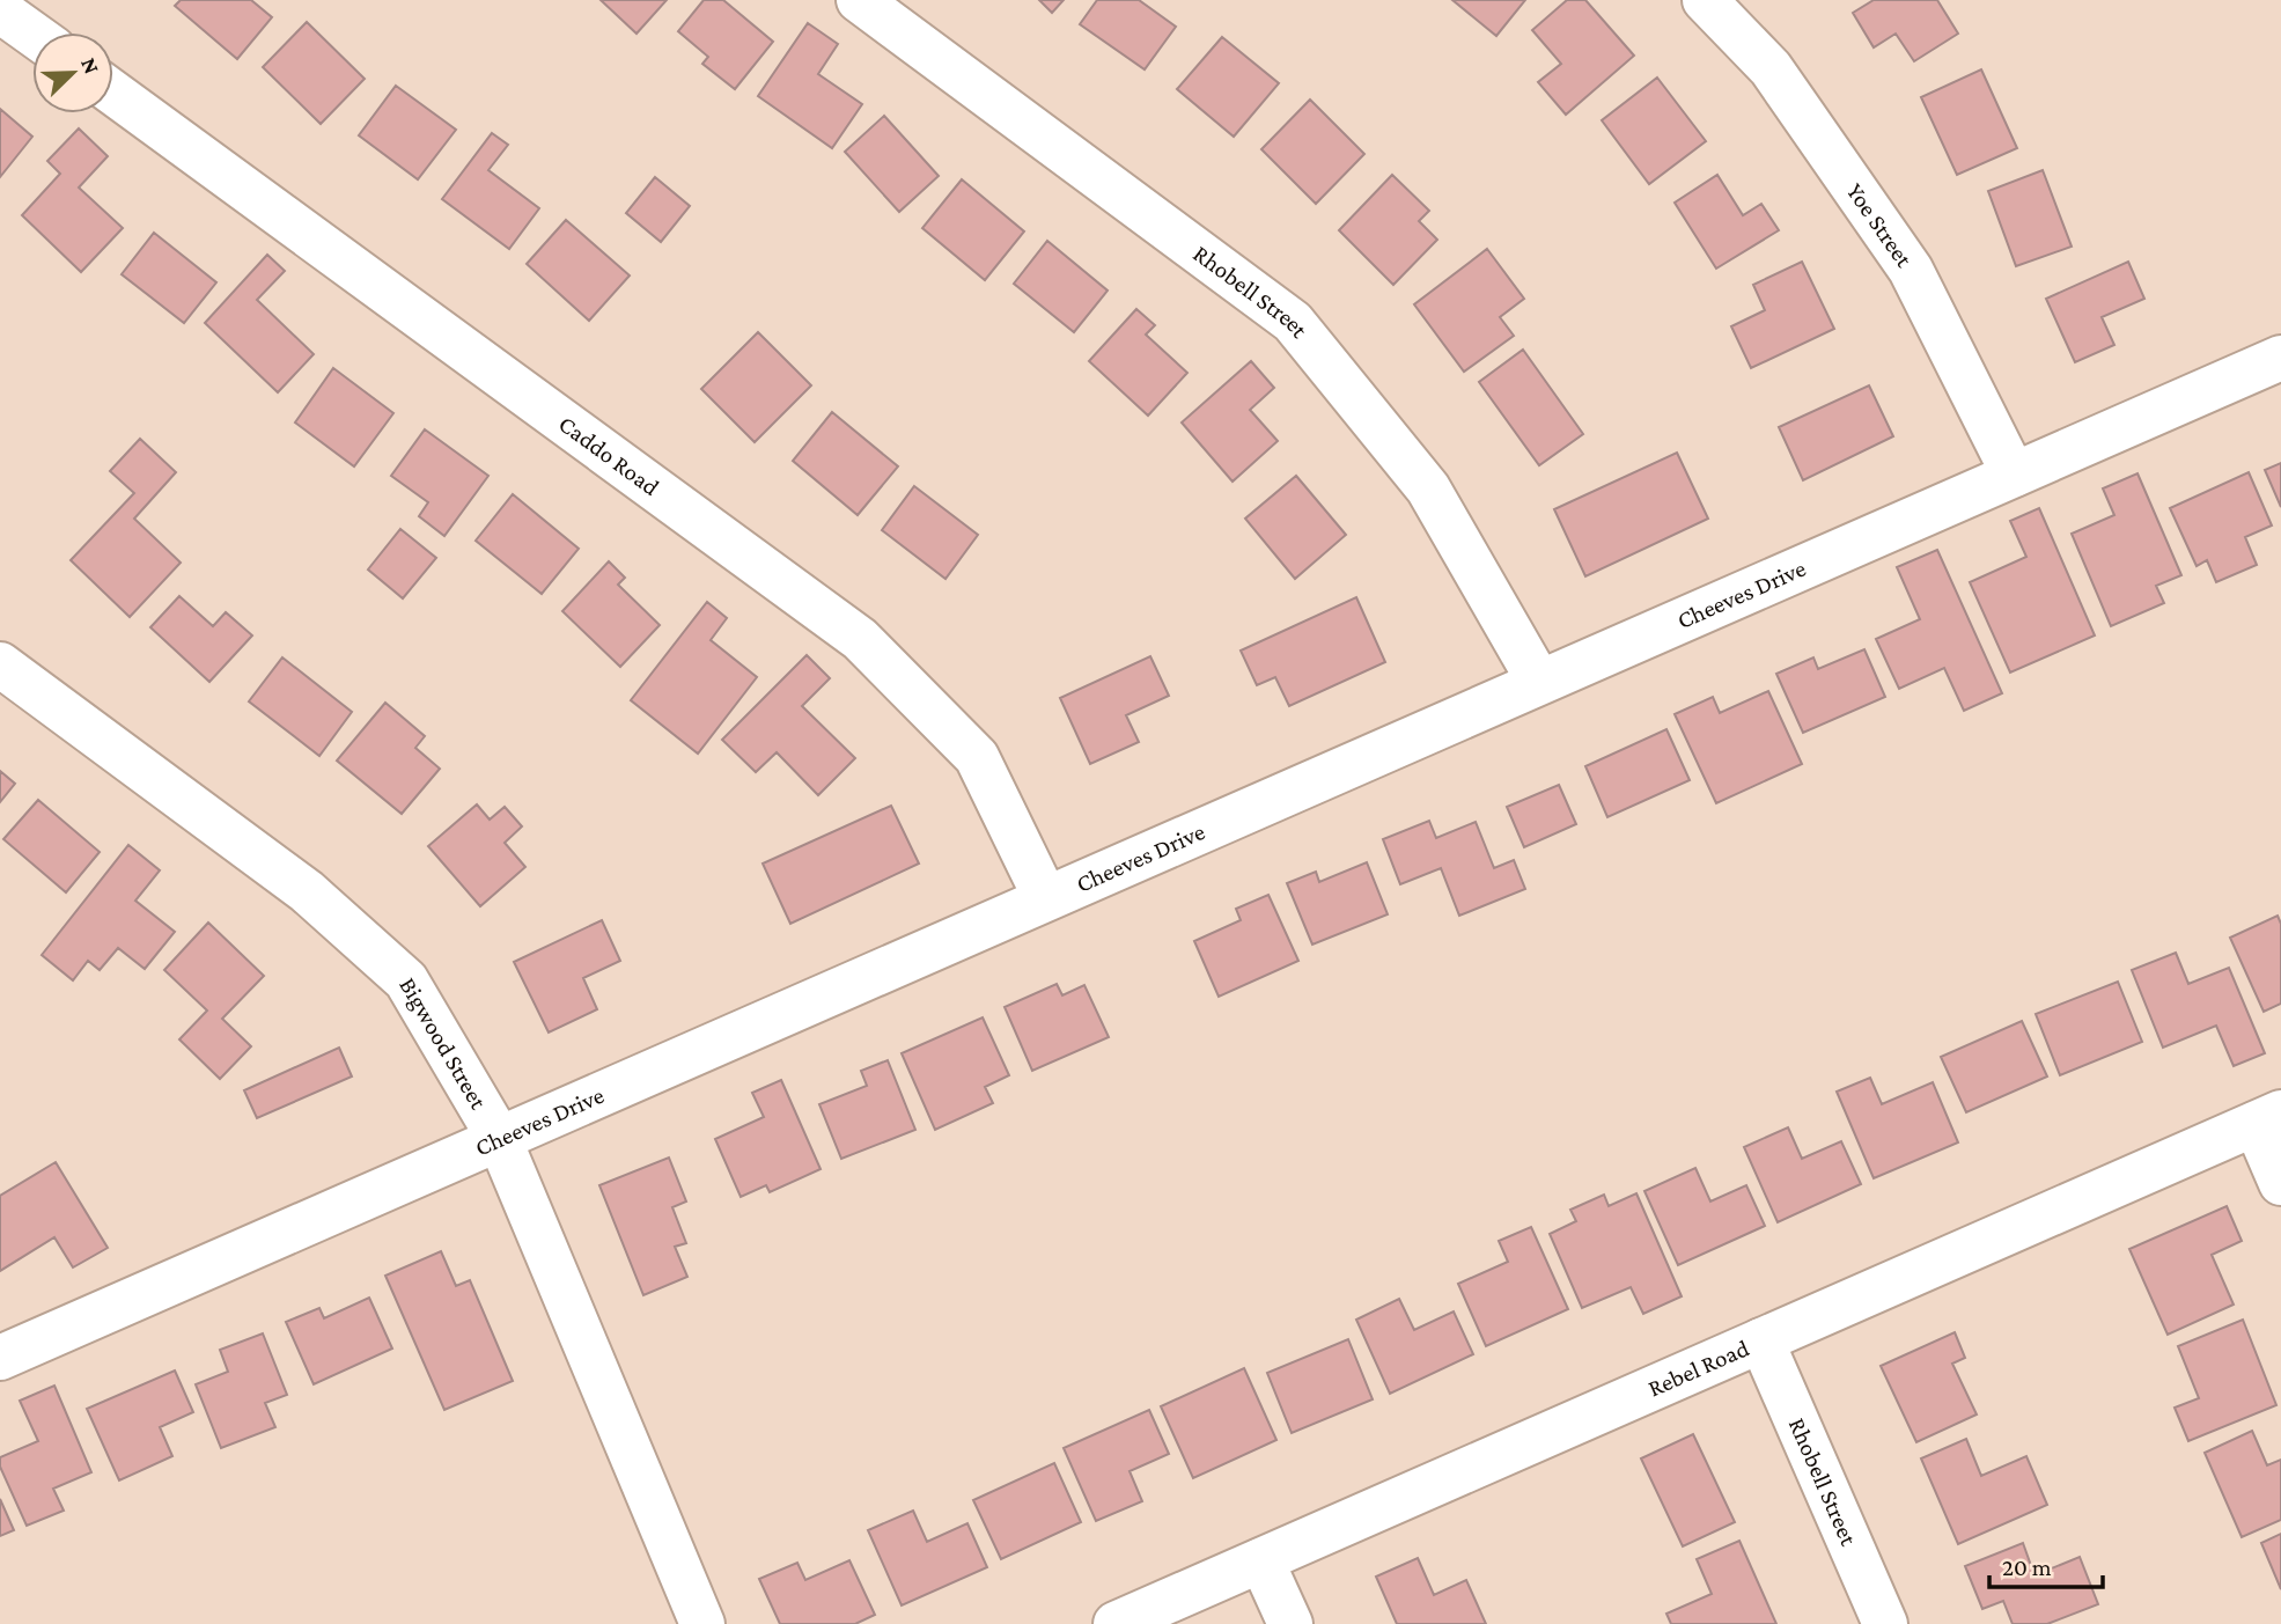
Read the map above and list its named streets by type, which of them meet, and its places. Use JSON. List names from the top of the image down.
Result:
{
  "streets": {
    "street": [
      "Yoe Street",
      "Rhobell Street",
      "Caddo Road",
      "Cheeves Drive",
      "Bigwood Street",
      "Rebel Road"
    ]
  },
  "crossings": [
    ["Yoe Street", "Cheeves Drive"],
    ["Rhobell Street", "Cheeves Drive"],
    ["Rhobell Street", "Rebel Road"],
    ["Caddo Road", "Cheeves Drive"],
    ["Cheeves Drive", "Bigwood Street"]
  ],
  "scale_bar": "20 m",
  "north": "top right"
}
